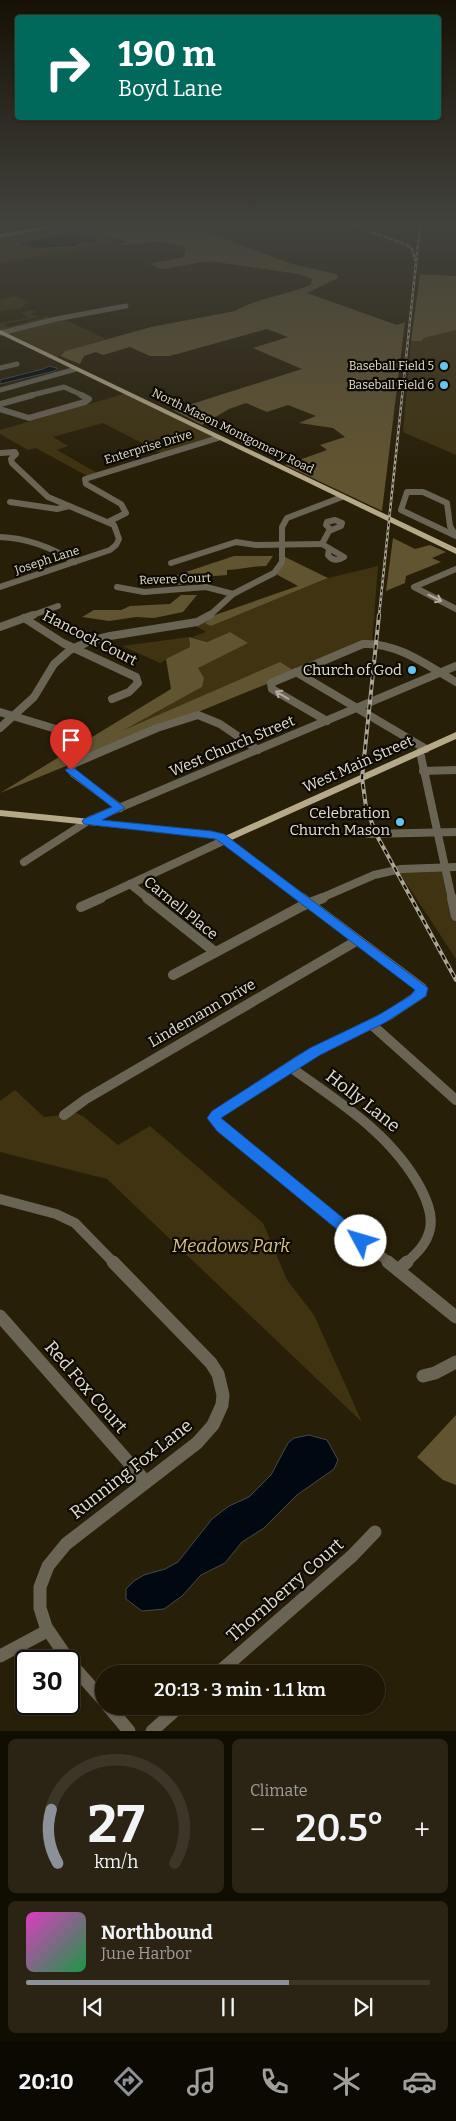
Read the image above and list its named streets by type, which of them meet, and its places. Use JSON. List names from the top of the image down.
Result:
{
  "streets": {
    "main road": ["North Mason Montgomery Road", "West Main Street"],
    "street": [
      "Enterprise Drive",
      "Joseph Lane",
      "Revere Court",
      "Hancock Court",
      "West Church Street",
      "Carnell Place",
      "Lindemann Drive",
      "Holly Lane",
      "Red Fox Court",
      "Running Fox Lane",
      "Thornberry Court"
    ]
  },
  "crossings": [
    ["North Mason Montgomery Road", "Enterprise Drive"],
    ["Enterprise Drive", "Joseph Lane"],
    ["West Main Street", "Carnell Place"],
    ["Red Fox Court", "Running Fox Lane"]
  ],
  "parks": ["Meadows Park"],
  "places": [
    "Baseball Field 5",
    "Baseball Field 6",
    "Church of God",
    "Celebration Church Mason"
  ],
  "page": {
    "turn": ["190 m", "Boyd Lane"],
    "limit": "30",
    "trip": "20:13 · 3 min · 1.1 km",
    "tile": "Climate",
    "heat": ["−", "20.5°", "+"],
    "song": ["Northbound", "June Harbor"],
    "tabs": "20:10",
    "gauge": ["27", "km/h"]
  }
}
